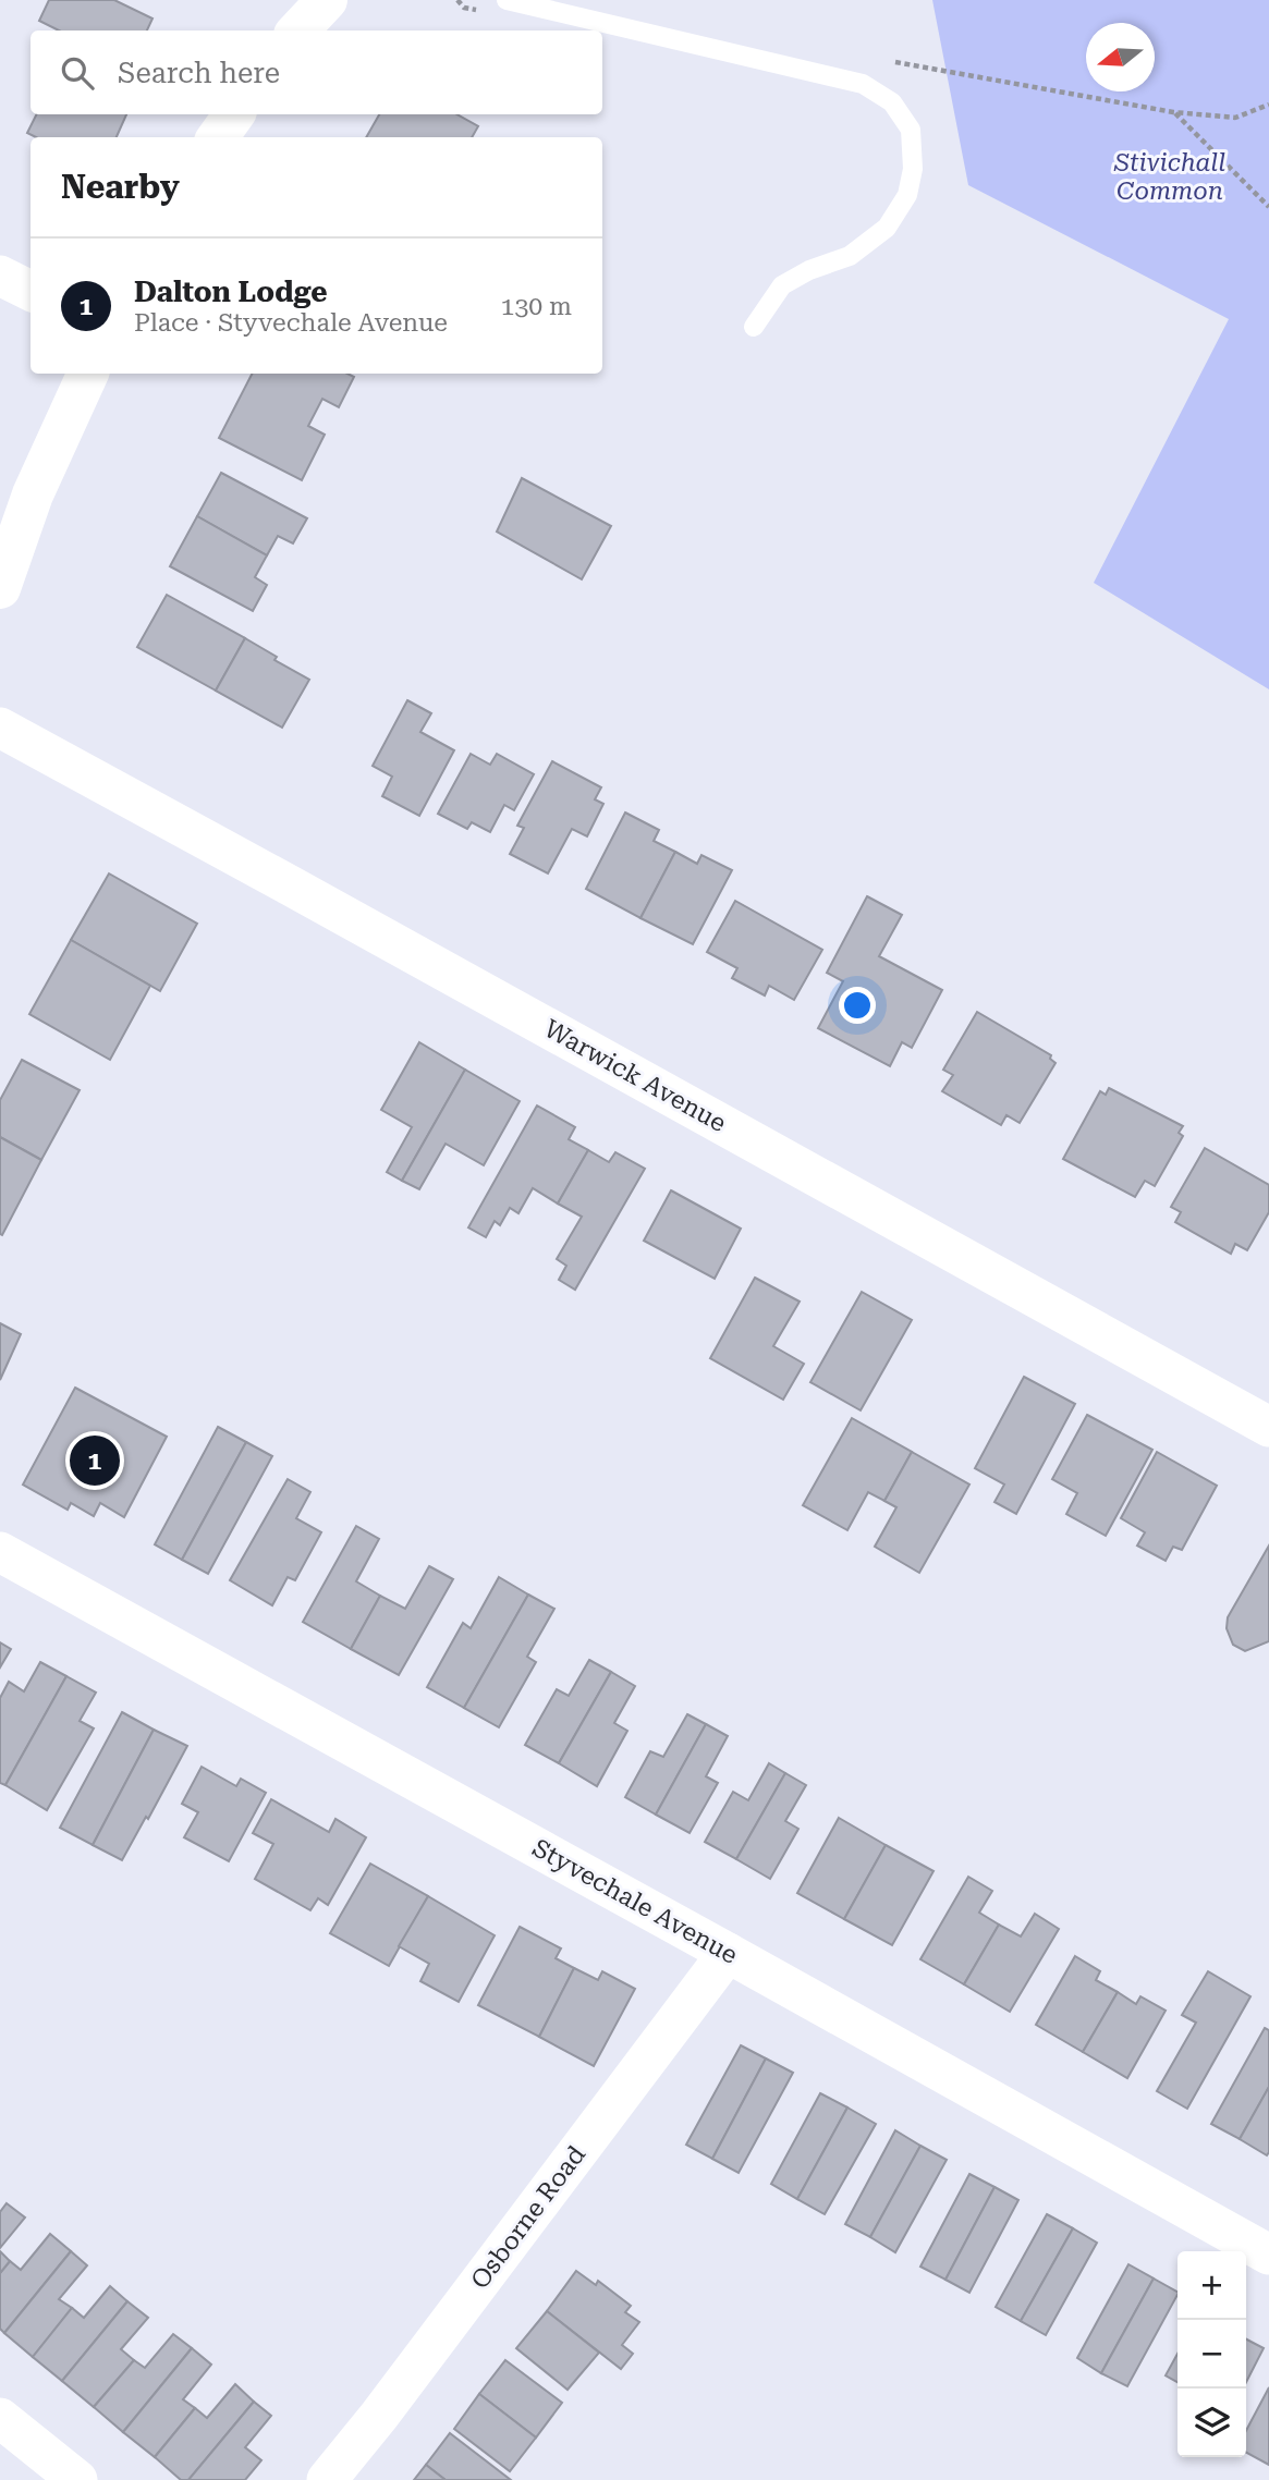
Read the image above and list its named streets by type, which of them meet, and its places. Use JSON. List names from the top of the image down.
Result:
{
  "streets": {
    "street": ["Warwick Avenue", "Styvechale Avenue", "Osborne Road"]
  },
  "crossings": [
    ["Styvechale Avenue", "Osborne Road"]
  ],
  "parks": ["Stivichall Common"],
  "north": "left",
  "page": {
    "search": "Search here",
    "heading": "Nearby",
    "list": [
      {
        "mark": "1",
        "name": "Dalton Lodge",
        "note": "Place · Styvechale Avenue",
        "value": "130 m"
      }
    ],
    "pins": "1",
    "map_buttons": ["+", "−"]
  }
}
